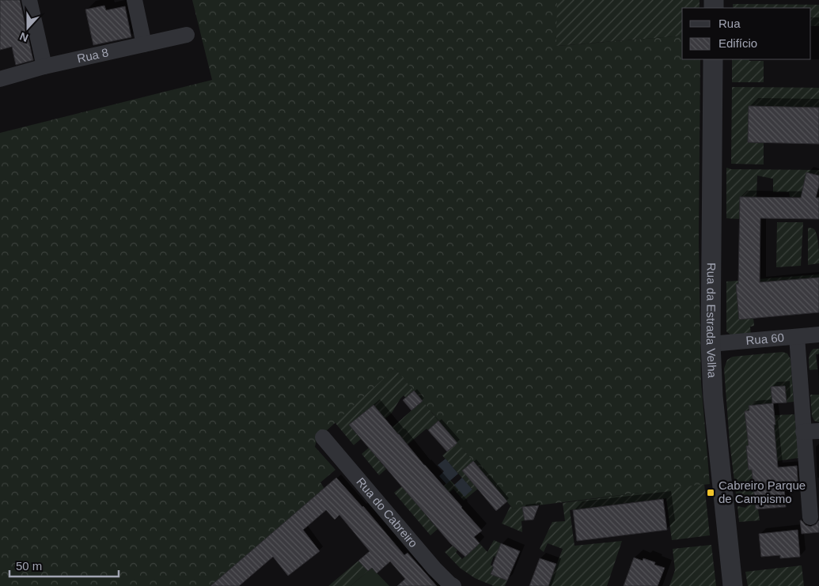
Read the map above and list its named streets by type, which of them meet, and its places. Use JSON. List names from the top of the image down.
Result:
{
  "streets": {
    "street": [
      "Rua 8",
      "Rua da Estrada Velha",
      "Rua 60",
      "Rua do Cabreiro"
    ]
  },
  "crossings": [
    ["Rua da Estrada Velha", "Rua 60"]
  ],
  "places": {
    "transit": ["Cabreiro Parque de Campismo"]
  },
  "legend": ["Rua", "Edifício"],
  "scale_bar": "50 m",
  "north": "bottom"
}
